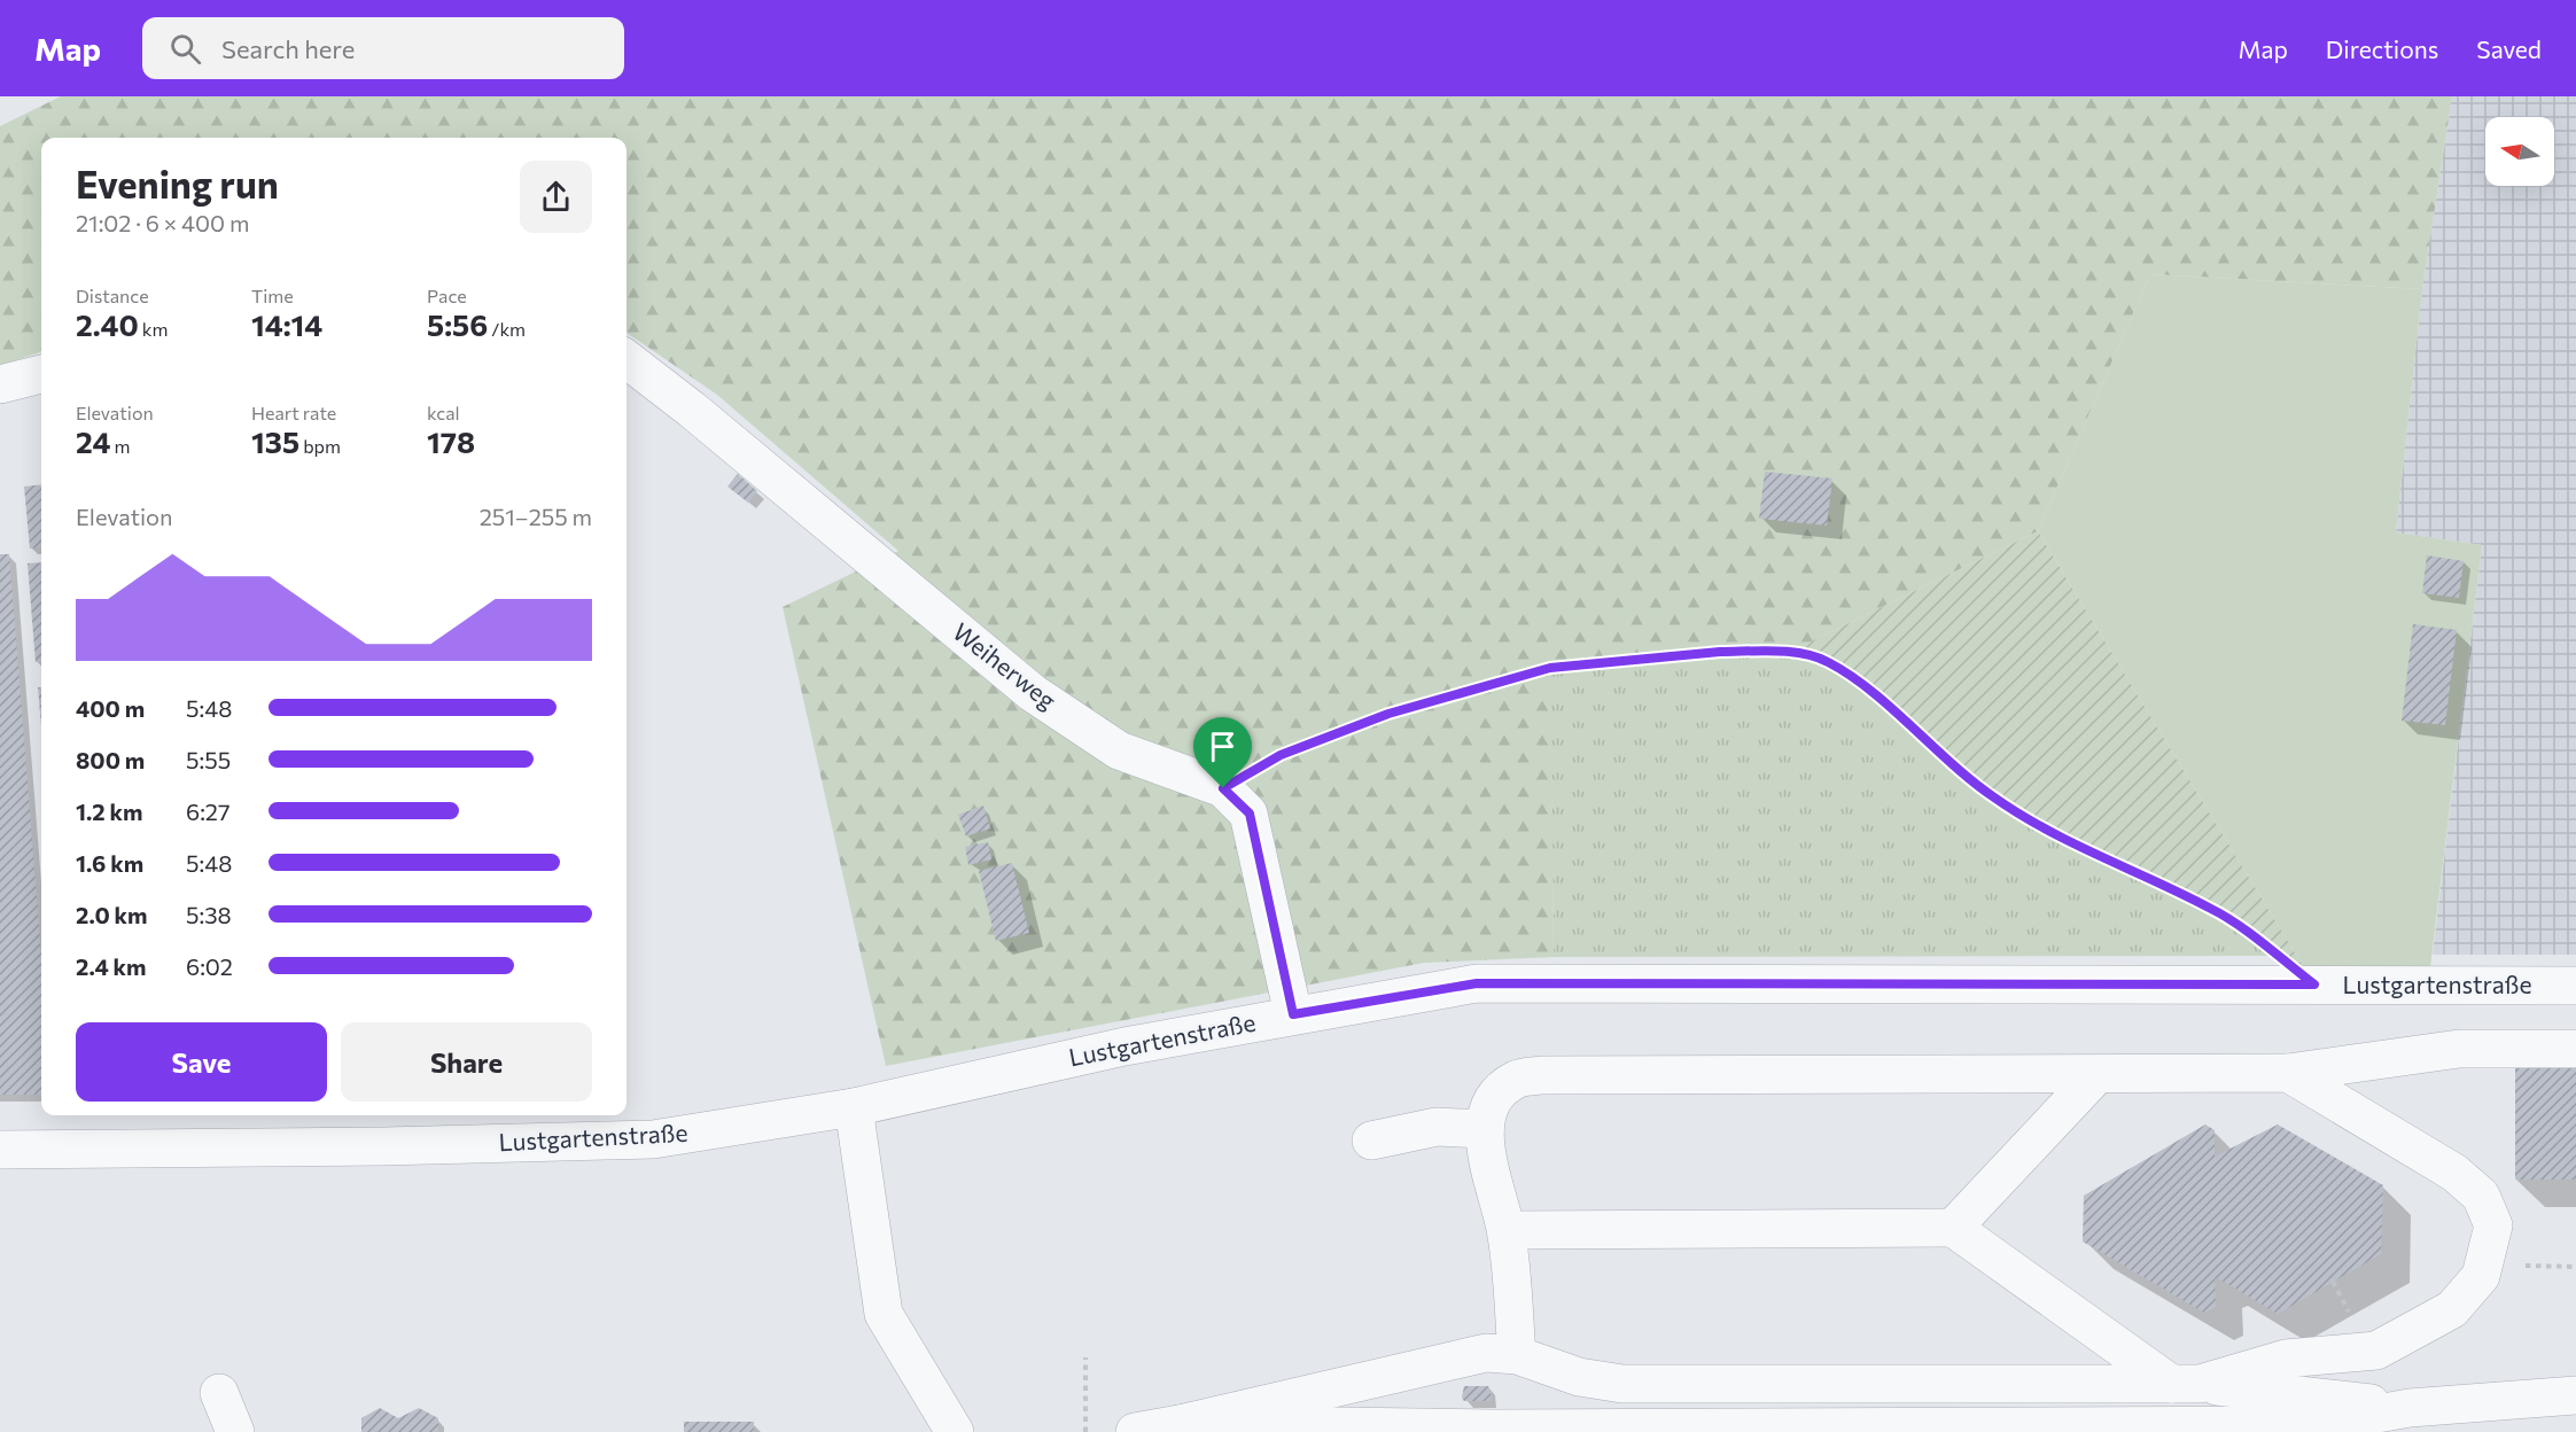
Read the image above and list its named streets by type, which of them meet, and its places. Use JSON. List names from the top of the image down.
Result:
{
  "streets": {
    "street": ["Weiherweg", "Lustgartenstraße"]
  },
  "crossings": [
    ["Weiherweg", "Lustgartenstraße"]
  ],
  "north": "left",
  "page": {
    "header": "Map",
    "search": "Search here",
    "nav": ["Map", "Directions", "Saved"],
    "heading": ["Evening run", "21:02 · 6 × 400 m"],
    "stats": [
      ["Distance", "2.40 km"],
      ["Time", "14:14"],
      ["Pace", "5:56 /km"],
      ["Elevation", "24 m"],
      ["Heart rate", "135 bpm"],
      ["kcal", "178"]
    ],
    "chart": ["Elevation", "251–255 m"],
    "list": [
      {
        "name": "400 m",
        "note": "5:48"
      },
      {
        "name": "800 m",
        "note": "5:55"
      },
      {
        "name": "1.2 km",
        "note": "6:27"
      },
      {
        "name": "1.6 km",
        "note": "5:48"
      },
      {
        "name": "2.0 km",
        "note": "5:38"
      },
      {
        "name": "2.4 km",
        "note": "6:02"
      }
    ],
    "buttons": ["Save", "Share"]
  }
}
